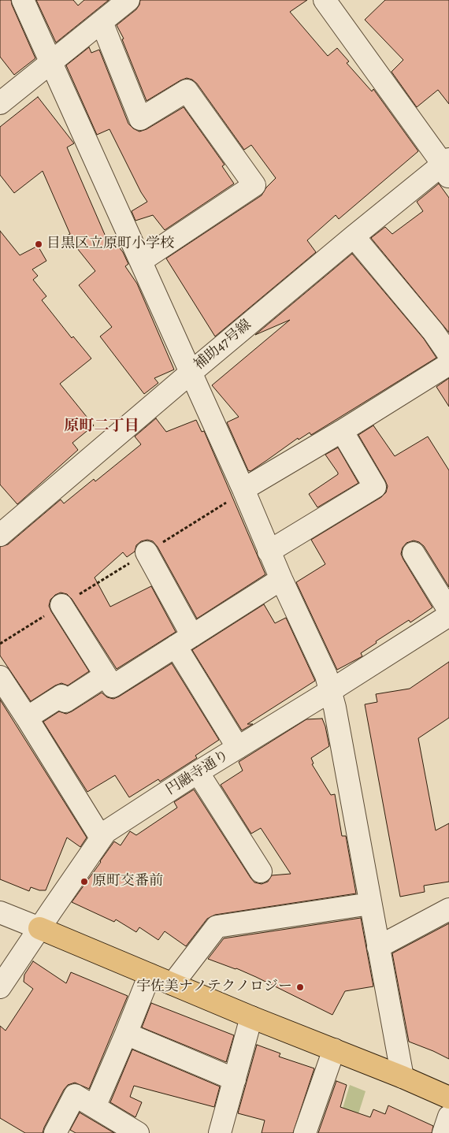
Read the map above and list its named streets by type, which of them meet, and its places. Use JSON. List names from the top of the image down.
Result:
{
  "streets": {
    "street": ["補助47号線", "円融寺通り"]
  },
  "districts": ["原町二丁目"],
  "places": ["目黒区立原町小学校", "原町交番前", "宇佐美ナノテクノロジー"]
}
